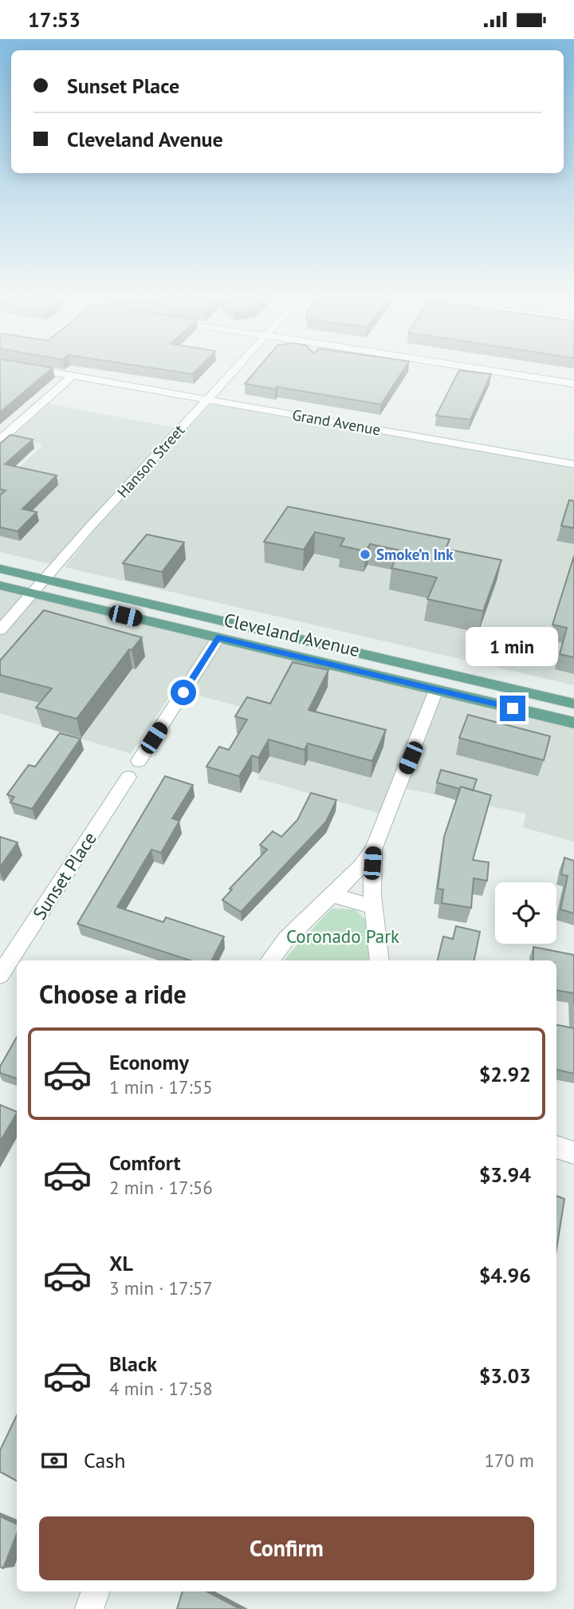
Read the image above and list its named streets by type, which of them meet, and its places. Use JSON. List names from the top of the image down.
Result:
{
  "streets": {
    "main road": ["Cleveland Avenue"],
    "street": ["Grand Avenue", "Hanson Street", "Sunset Place"]
  },
  "crossings": [
    ["Grand Avenue", "Hanson Street"],
    ["Hanson Street", "Cleveland Avenue"]
  ],
  "parks": ["Coronado Park"],
  "places": ["Smoke’n Ink"],
  "page": {
    "status": "17:53",
    "banner": ["Sunset Place", "Cleveland Avenue"],
    "bubble": "1 min",
    "heading": "Choose a ride",
    "list": [
      {
        "name": "Economy",
        "note": "1 min · 17:55",
        "value": "$2.92"
      },
      {
        "name": "Comfort",
        "note": "2 min · 17:56",
        "value": "$3.94"
      },
      {
        "name": "XL",
        "note": "3 min · 17:57",
        "value": "$4.96"
      },
      {
        "name": "Black",
        "note": "4 min · 17:58",
        "value": "$3.03"
      }
    ],
    "pay": ["Cash", "170 m"],
    "buttons": "Confirm"
  }
}
